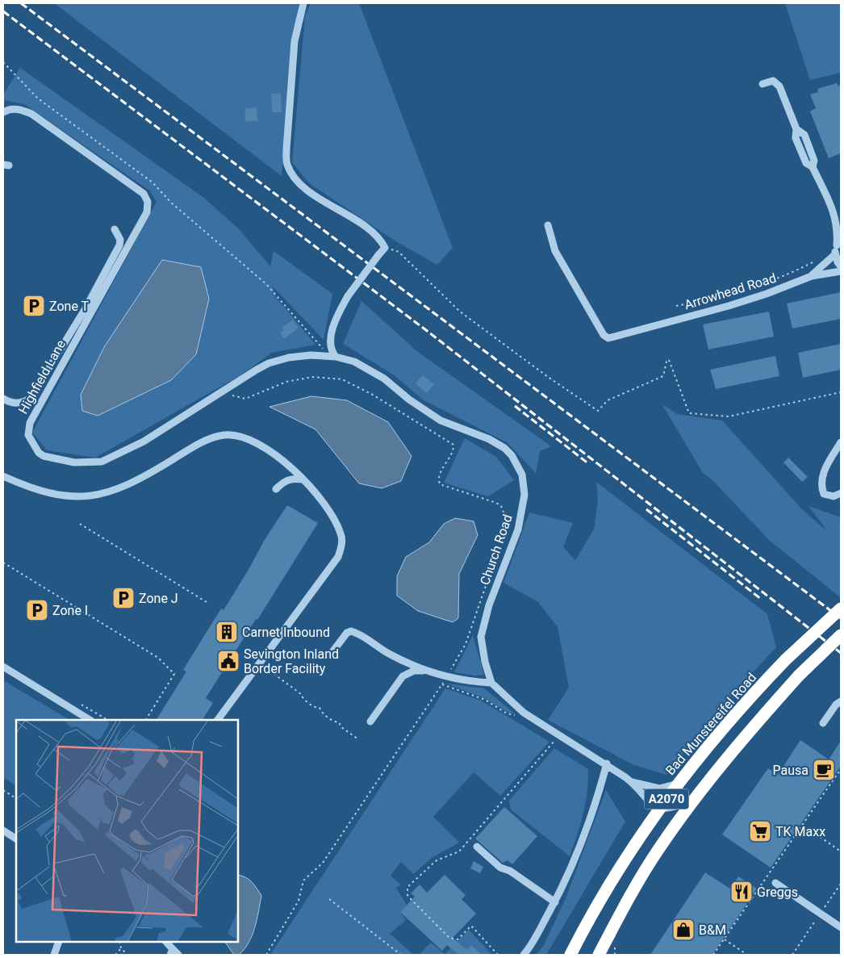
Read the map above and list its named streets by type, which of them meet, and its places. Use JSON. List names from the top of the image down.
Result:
{
  "streets": {
    "highway": ["Bad Munstereifel Road", "A2070"],
    "street": ["Arrowhead Road", "Highfield Lane", "Church Road"]
  },
  "crossings": [
    ["Highfield Lane", "Church Road"]
  ],
  "places": {
    "parking": ["Zone T", "Zone J", "Zone I"],
    "building": ["Carnet Inbound"],
    "public building": ["Sevington Inland Border Facility"],
    "cafe": ["Pausa"],
    "supermarket": ["TK Maxx"],
    "restaurant": ["Greggs"],
    "shop": ["B&M"]
  }
}
